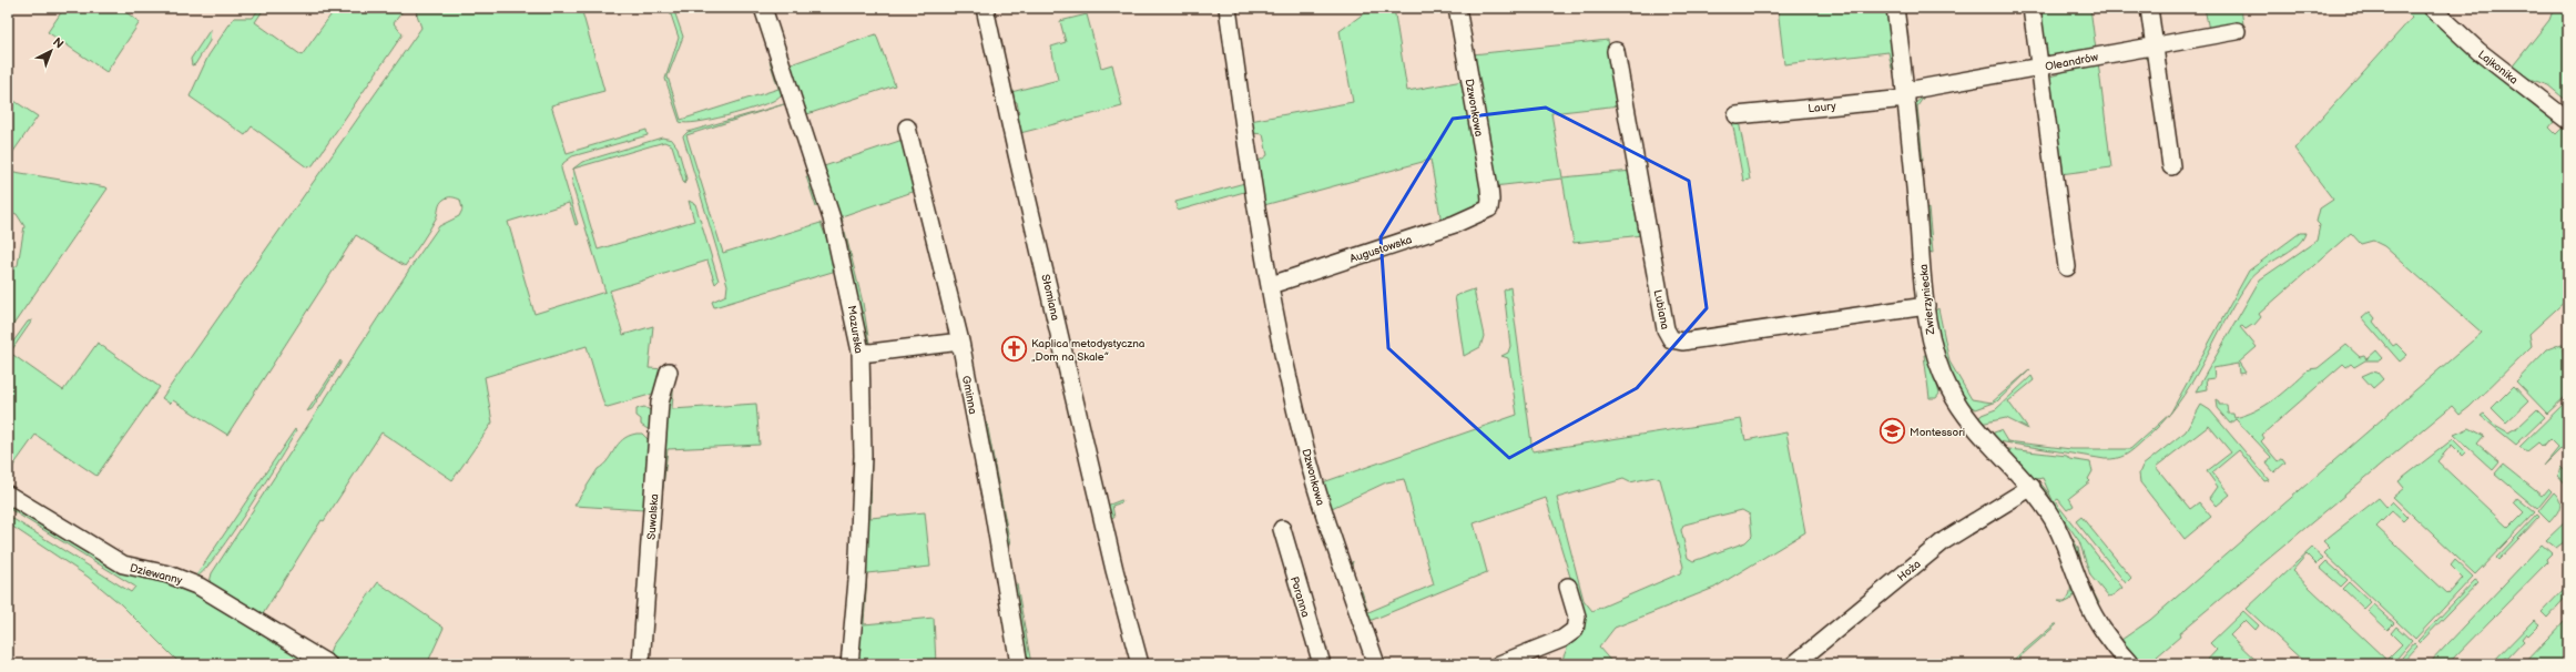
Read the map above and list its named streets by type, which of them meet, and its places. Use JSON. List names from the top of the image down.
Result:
{
  "streets": {
    "street": [
      "Oleandrów",
      "Lajkonika",
      "Laury",
      "Dzwonkowa",
      "Augustowska",
      "Słomiana",
      "Zwierzyniecka",
      "Lubiana",
      "Mazurska",
      "Gminna",
      "Suwalska",
      "Hoża",
      "Dziewanny",
      "Poranna"
    ]
  },
  "crossings": [
    ["Oleandrów", "Laury"],
    ["Oleandrów", "Zwierzyniecka"],
    ["Laury", "Zwierzyniecka"],
    ["Dzwonkowa", "Augustowska"],
    ["Zwierzyniecka", "Lubiana"],
    ["Zwierzyniecka", "Hoża"]
  ],
  "places": {
    "church": ["Kaplica metodystyczna „Dom na Skale”"],
    "school or university": ["Montessori"]
  },
  "north": "top right"
}
